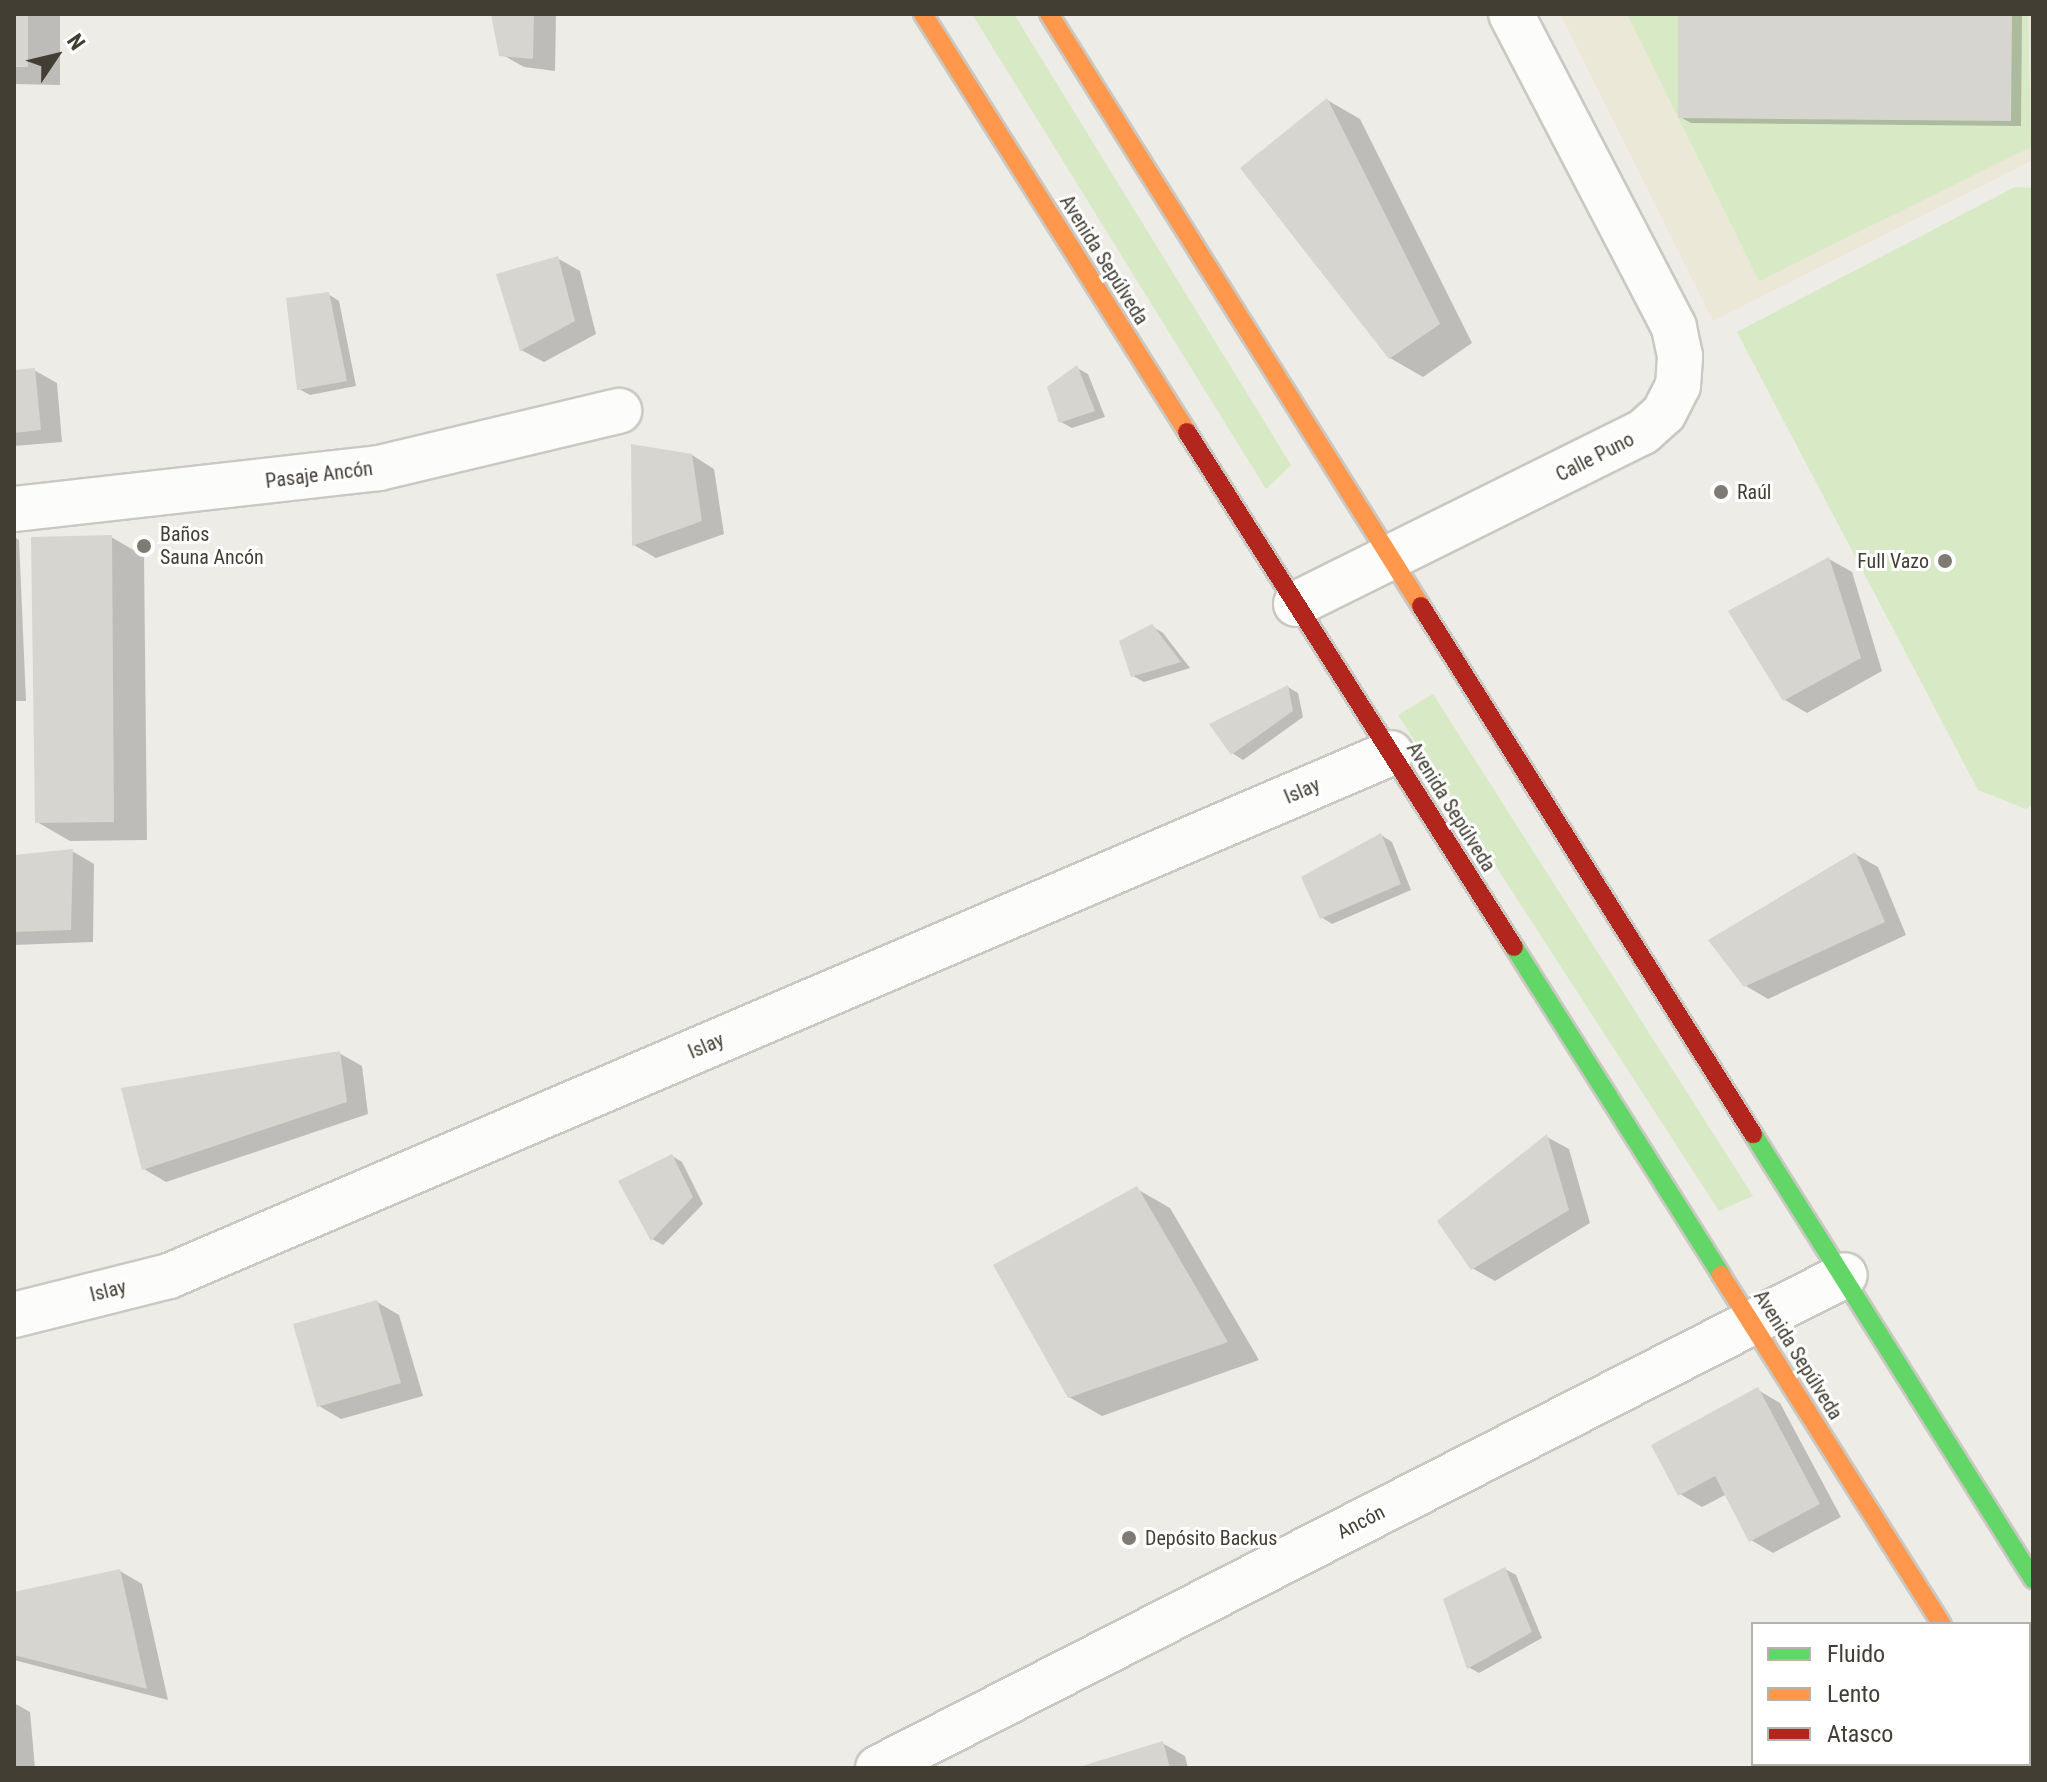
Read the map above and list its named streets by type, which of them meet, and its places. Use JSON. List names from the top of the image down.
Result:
{
  "streets": {
    "street": [
      "Avenida Sepúlveda",
      "Calle Puno",
      "Pasaje Ancón",
      "Islay",
      "Ancón"
    ]
  },
  "crossings": [
    ["Avenida Sepúlveda", "Calle Puno"],
    ["Avenida Sepúlveda", "Islay"],
    ["Avenida Sepúlveda", "Ancón"]
  ],
  "places": [
    "Raúl",
    "Baños Sauna Ancón",
    "Full Vazo",
    "Depósito Backus"
  ],
  "legend": ["Fluido", "Lento", "Atasco"],
  "north": "top right"
}
